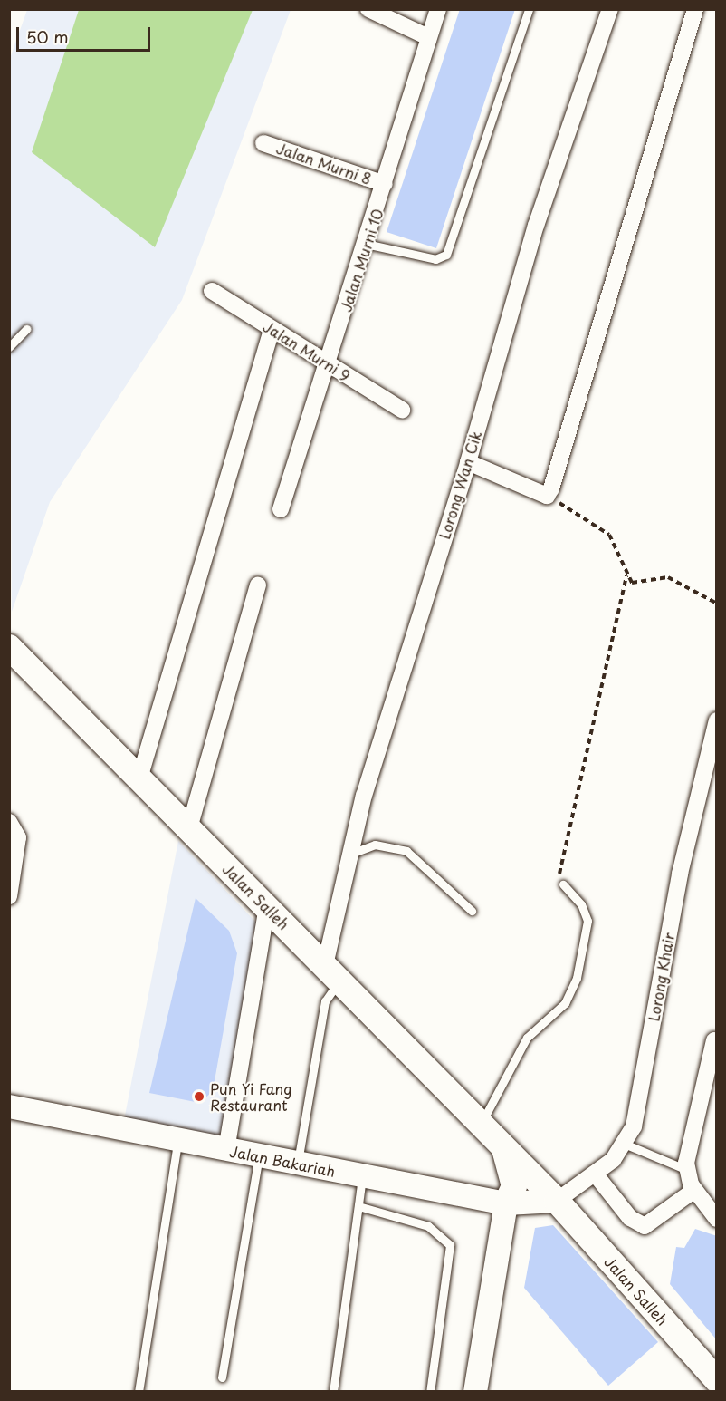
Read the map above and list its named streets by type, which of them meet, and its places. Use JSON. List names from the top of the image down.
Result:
{
  "streets": {
    "main road": ["Jalan Salleh", "Jalan Bakariah"],
    "street": [
      "Jalan Murni 8",
      "Jalan Murni 10",
      "Jalan Murni 9",
      "Lorong Wan Cik",
      "Lorong Khair"
    ]
  },
  "crossings": [
    ["Jalan Murni 8", "Jalan Murni 10"],
    ["Jalan Murni 10", "Jalan Murni 9"],
    ["Lorong Wan Cik", "Jalan Salleh"],
    ["Jalan Salleh", "Lorong Khair"],
    ["Jalan Salleh", "Jalan Bakariah"],
    ["Lorong Khair", "Jalan Bakariah"]
  ],
  "places": ["Pun Yi Fang Restaurant"],
  "scale_bar": "50 m"
}
